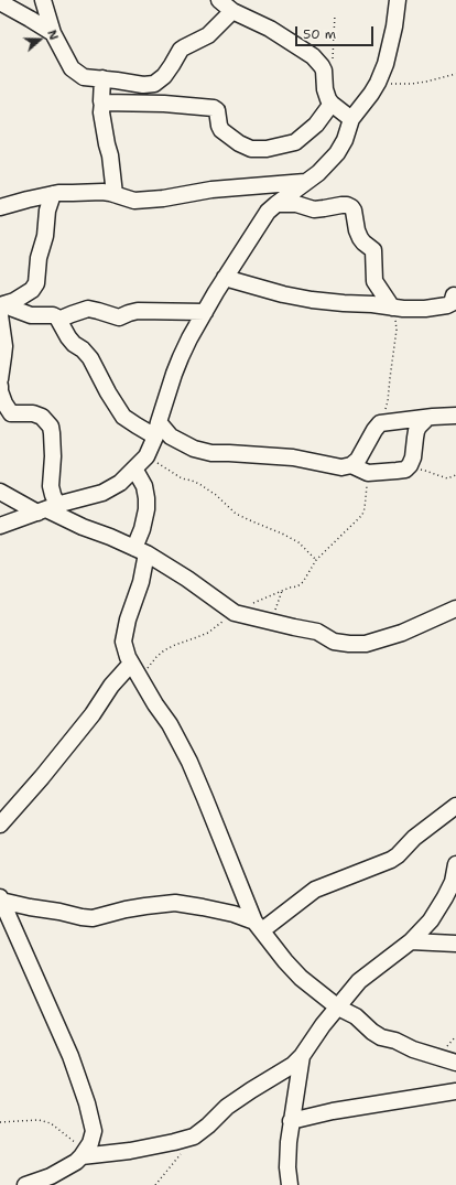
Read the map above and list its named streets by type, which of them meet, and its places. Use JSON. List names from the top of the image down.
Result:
{
  "scale_bar": "50 m",
  "north": "right"
}
